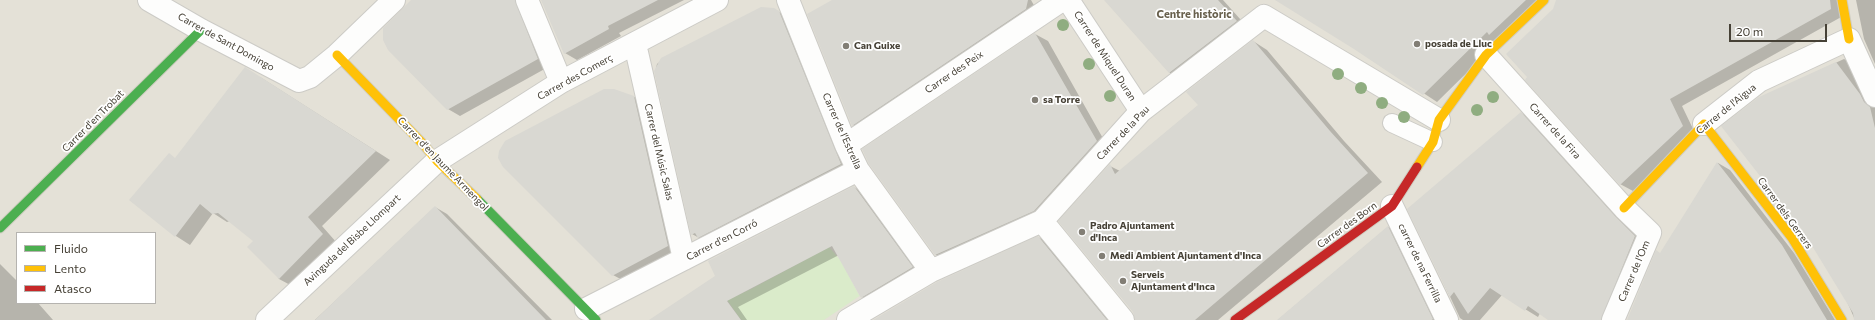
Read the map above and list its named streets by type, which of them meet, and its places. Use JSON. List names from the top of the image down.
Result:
{
  "streets": {
    "street": [
      "Carrer de Sant Domingo",
      "Carrer de Miquel Duran",
      "Carrer des Peix",
      "Carrer des Comerç",
      "Carrer de l'Aigua",
      "Carrer d'en Trobat",
      "Carrer de l'Estrella",
      "Carrer de la Fira",
      "Carrer de la Pau",
      "Carrer del Músic Salas",
      "Carrer d'en Jaume Armengol",
      "Carrer dels Gerrers",
      "Carrer des Born",
      "Avinguda del Bisbe Llompart",
      "Carrer d'en Corró",
      "carrer de na Ferrilla",
      "Carrer de l'Om"
    ]
  },
  "crossings": [
    ["Carrer de Sant Domingo", "Carrer d'en Trobat"],
    ["Carrer de Sant Domingo", "Carrer d'en Jaume Armengol"],
    ["Carrer de Miquel Duran", "Carrer de la Pau"],
    ["Carrer des Peix", "Carrer de l'Estrella"],
    ["Carrer des Comerç", "Carrer del Músic Salas"],
    ["Carrer des Comerç", "Carrer d'en Jaume Armengol"],
    ["Carrer des Comerç", "Avinguda del Bisbe Llompart"],
    ["Carrer de l'Aigua", "Carrer de la Fira"],
    ["Carrer de l'Aigua", "Carrer dels Gerrers"],
    ["Carrer de l'Aigua", "Carrer de l'Om"],
    ["Carrer de l'Estrella", "Carrer de la Pau"],
    ["Carrer de l'Estrella", "Carrer d'en Corró"],
    ["Carrer de la Fira", "Carrer de l'Om"],
    ["Carrer de la Pau", "Carrer des Born"],
    ["Carrer del Músic Salas", "Carrer d'en Corró"],
    ["Carrer d'en Jaume Armengol", "Avinguda del Bisbe Llompart"],
    ["Carrer d'en Jaume Armengol", "Carrer d'en Corró"],
    ["Carrer des Born", "carrer de na Ferrilla"]
  ],
  "districts": ["Centre històric"],
  "places": [
    "posada de Lluc",
    "Can Guixe",
    "sa Torre",
    "Padro Ajuntament d'Inca",
    "Medi Ambient Ajuntament d'Inca",
    "Serveis Ajuntament d'Inca"
  ],
  "legend": ["Fluido", "Lento", "Atasco"],
  "scale_bar": "20 m"
}
